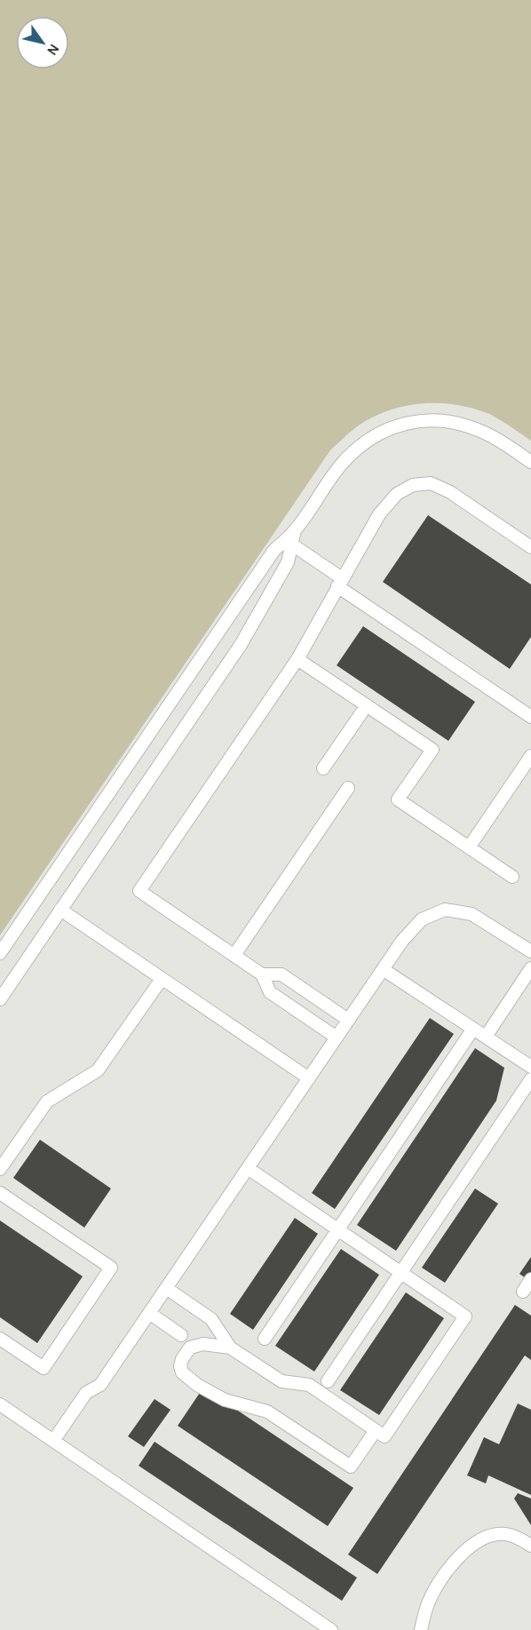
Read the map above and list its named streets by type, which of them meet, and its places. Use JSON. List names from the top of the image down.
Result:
{
  "north": "bottom right"
}
